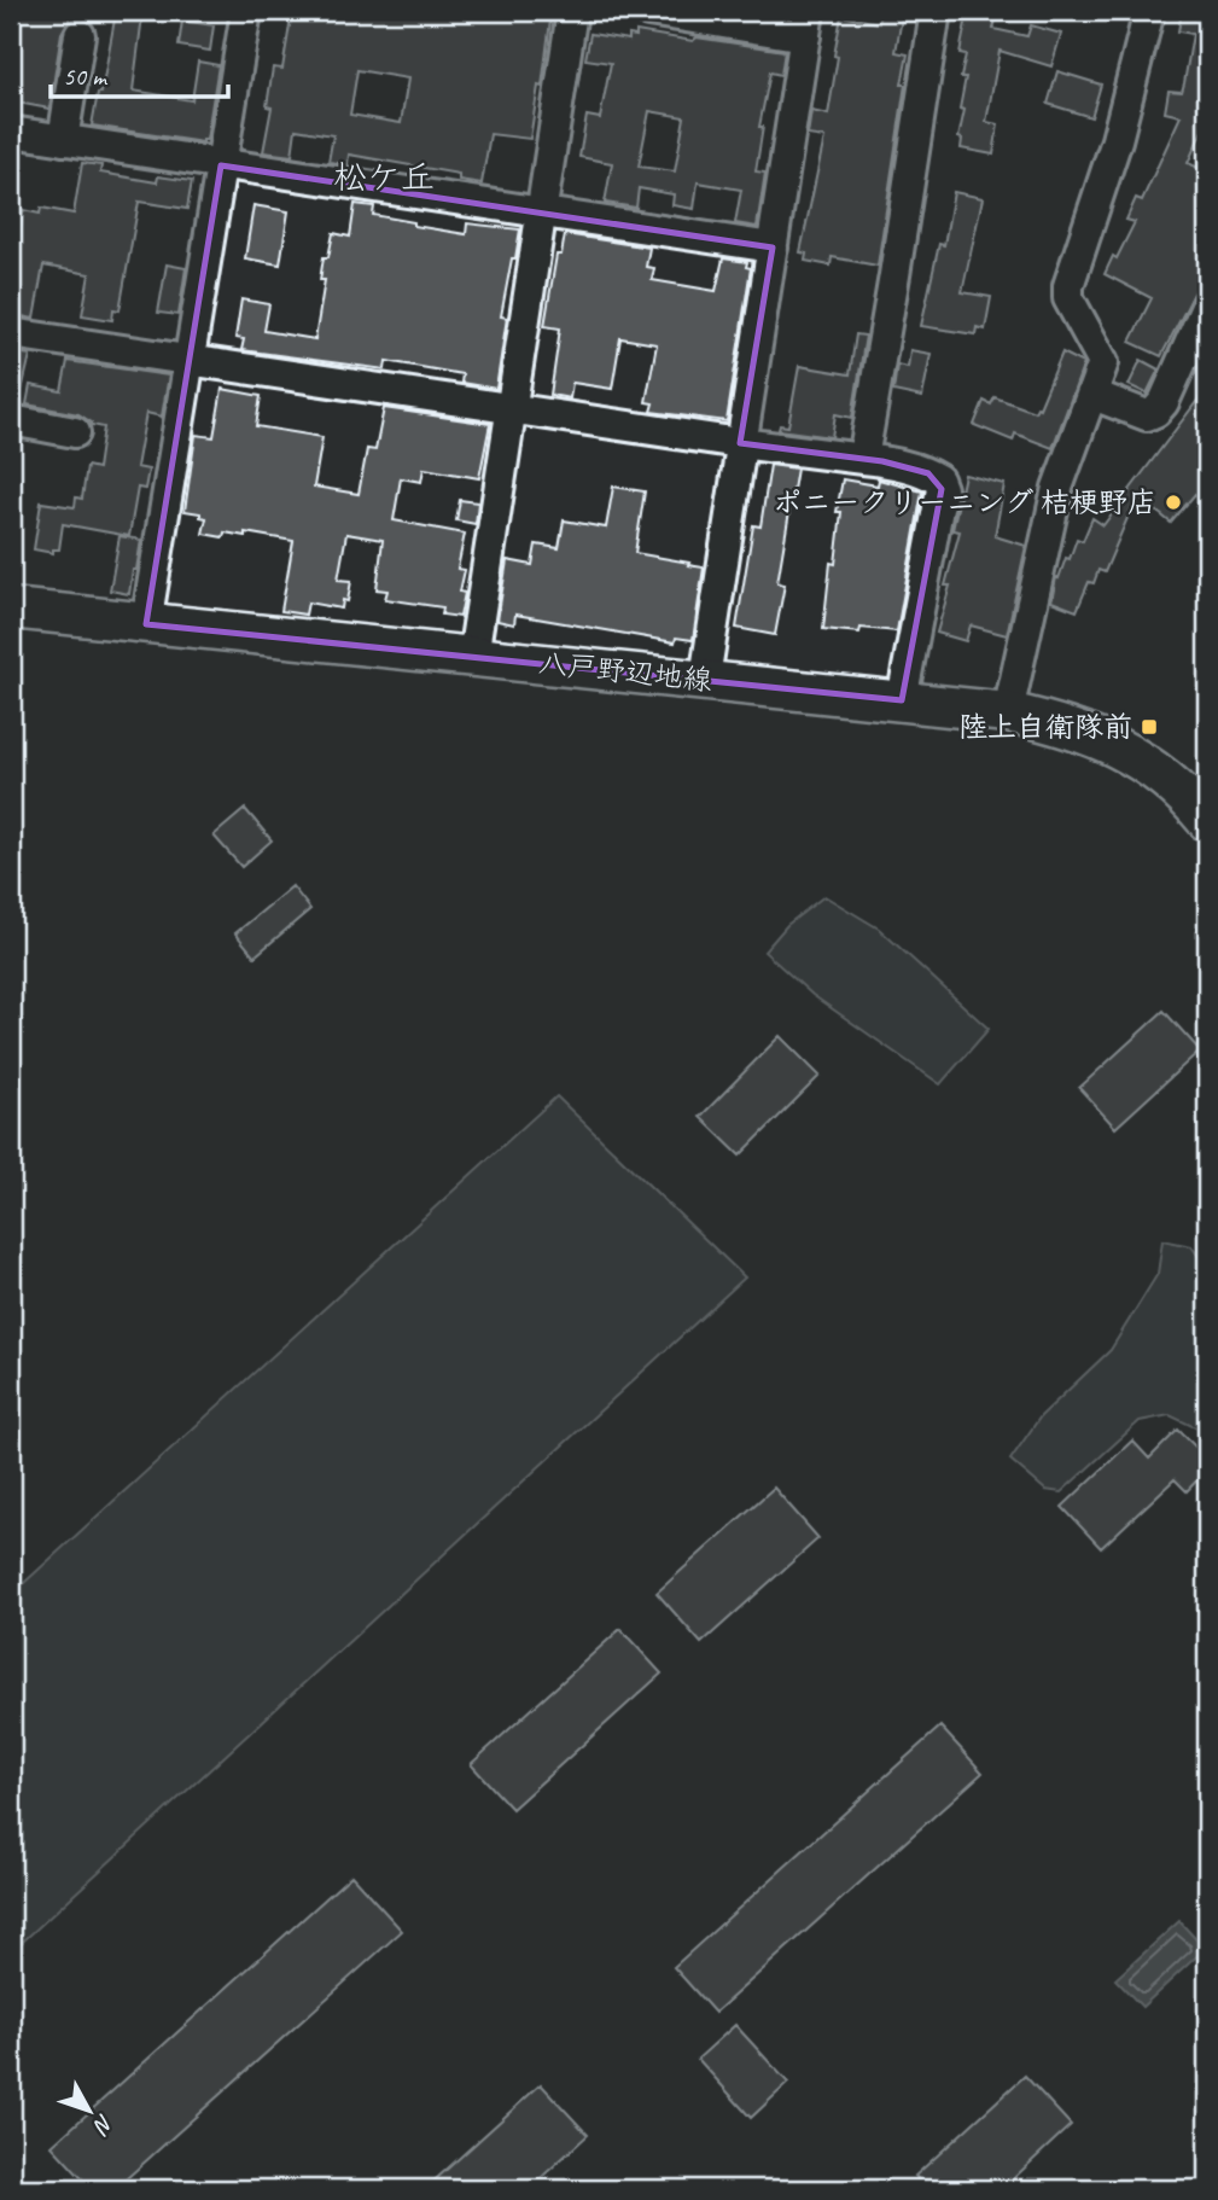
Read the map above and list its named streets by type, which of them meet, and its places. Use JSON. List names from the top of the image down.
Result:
{
  "streets": {
    "main road": ["八戸野辺地線"]
  },
  "districts": ["松ケ丘"],
  "places": {
    "other": ["ポニークリーニング 桔梗野店"],
    "transit": ["陸上自衛隊前"]
  },
  "scale_bar": "50 m",
  "north": "bottom right"
}
